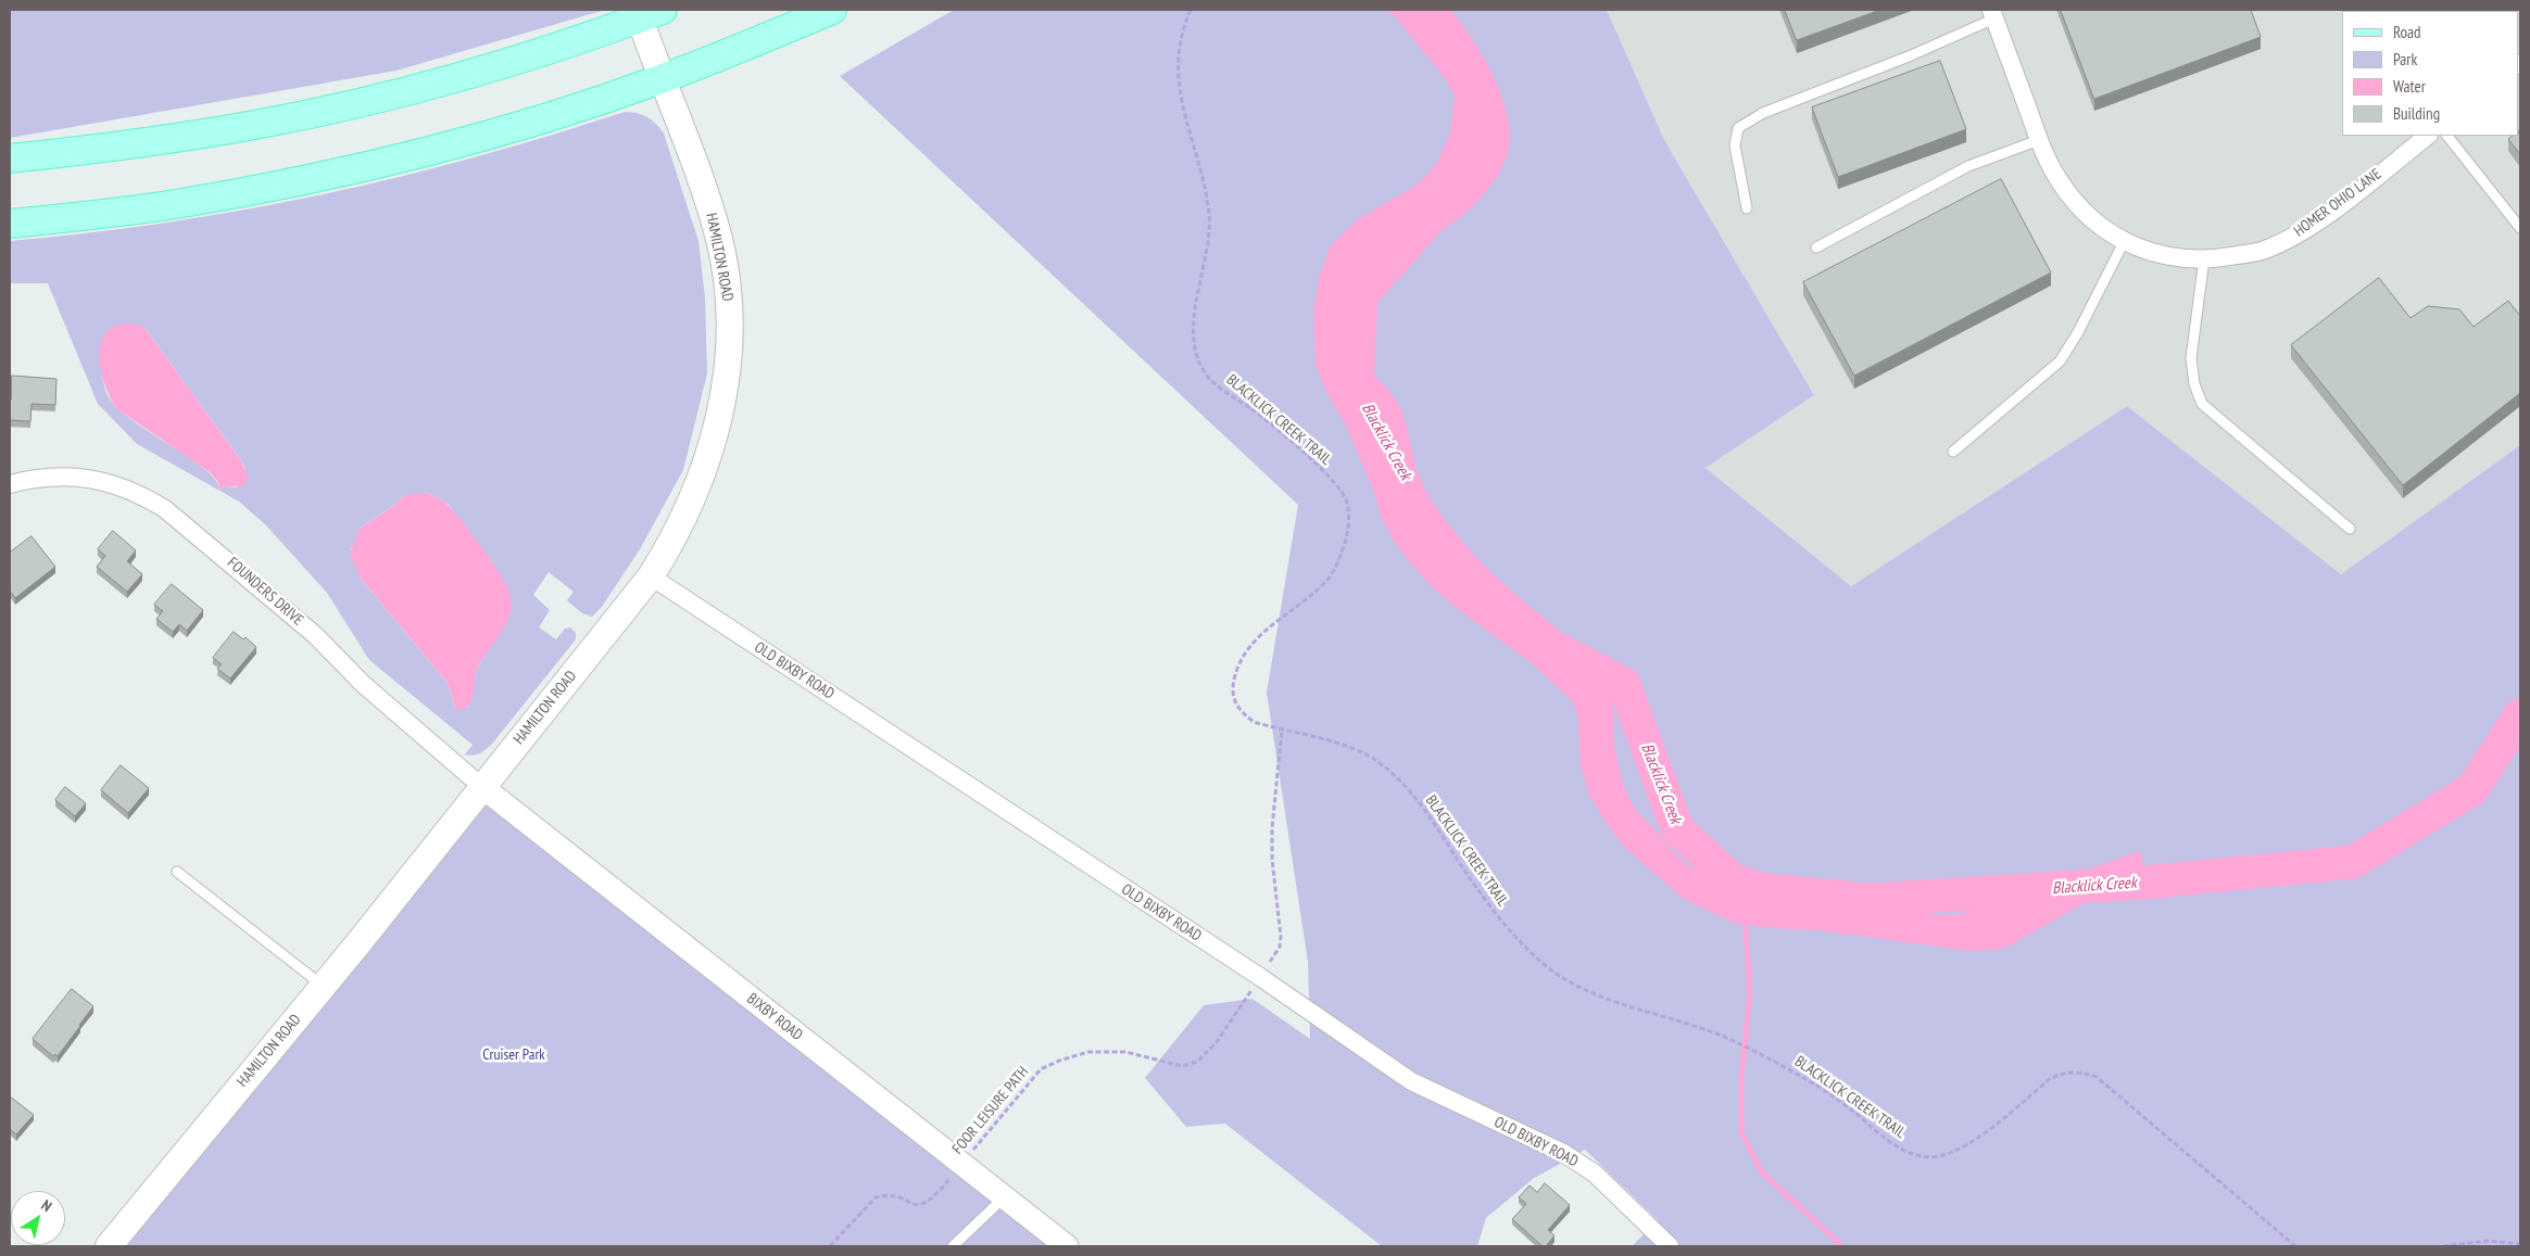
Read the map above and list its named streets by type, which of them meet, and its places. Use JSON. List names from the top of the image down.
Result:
{
  "streets": {
    "main road": ["HAMILTON ROAD"],
    "street": [
      "HOMER OHIO LANE",
      "FOUNDERS DRIVE",
      "OLD BIXBY ROAD",
      "BIXBY ROAD"
    ],
    "path": ["BLACKLICK CREEK TRAIL", "FOOR LEISURE PATH"]
  },
  "crossings": [
    ["HAMILTON ROAD", "FOUNDERS DRIVE"],
    ["HAMILTON ROAD", "OLD BIXBY ROAD"],
    ["HAMILTON ROAD", "BIXBY ROAD"],
    ["BLACKLICK CREEK TRAIL", "FOOR LEISURE PATH"],
    ["FOUNDERS DRIVE", "BIXBY ROAD"],
    ["OLD BIXBY ROAD", "FOOR LEISURE PATH"],
    ["BIXBY ROAD", "FOOR LEISURE PATH"]
  ],
  "water": ["Blacklick Creek"],
  "parks": ["Cruiser Park"],
  "legend": [
    "Road",
    "Park",
    "Water",
    "Building"
  ],
  "north": "top right"
}
